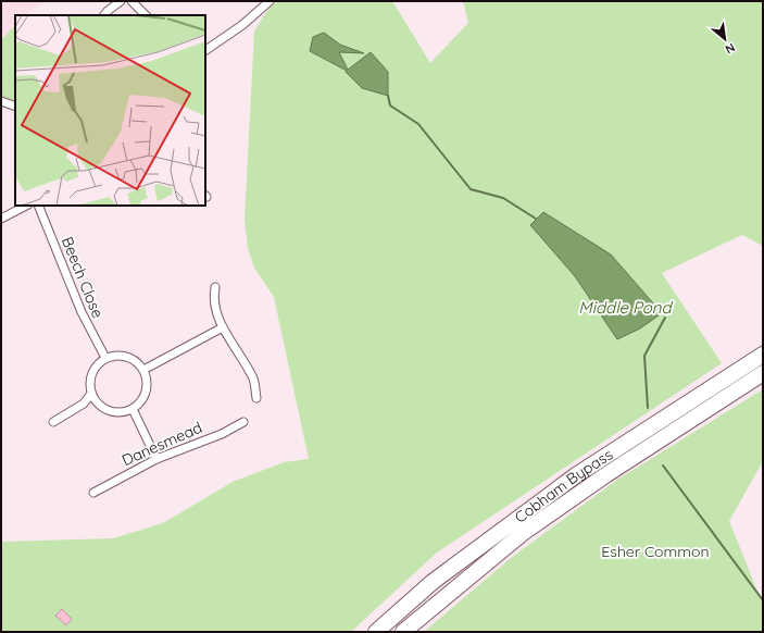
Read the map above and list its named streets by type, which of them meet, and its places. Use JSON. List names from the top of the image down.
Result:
{
  "streets": {
    "highway": ["Cobham Bypass"],
    "street": ["Beech Close", "Danesmead"]
  },
  "water": ["Middle Pond"],
  "parks": ["Esher Common"],
  "north": "bottom right"
}
